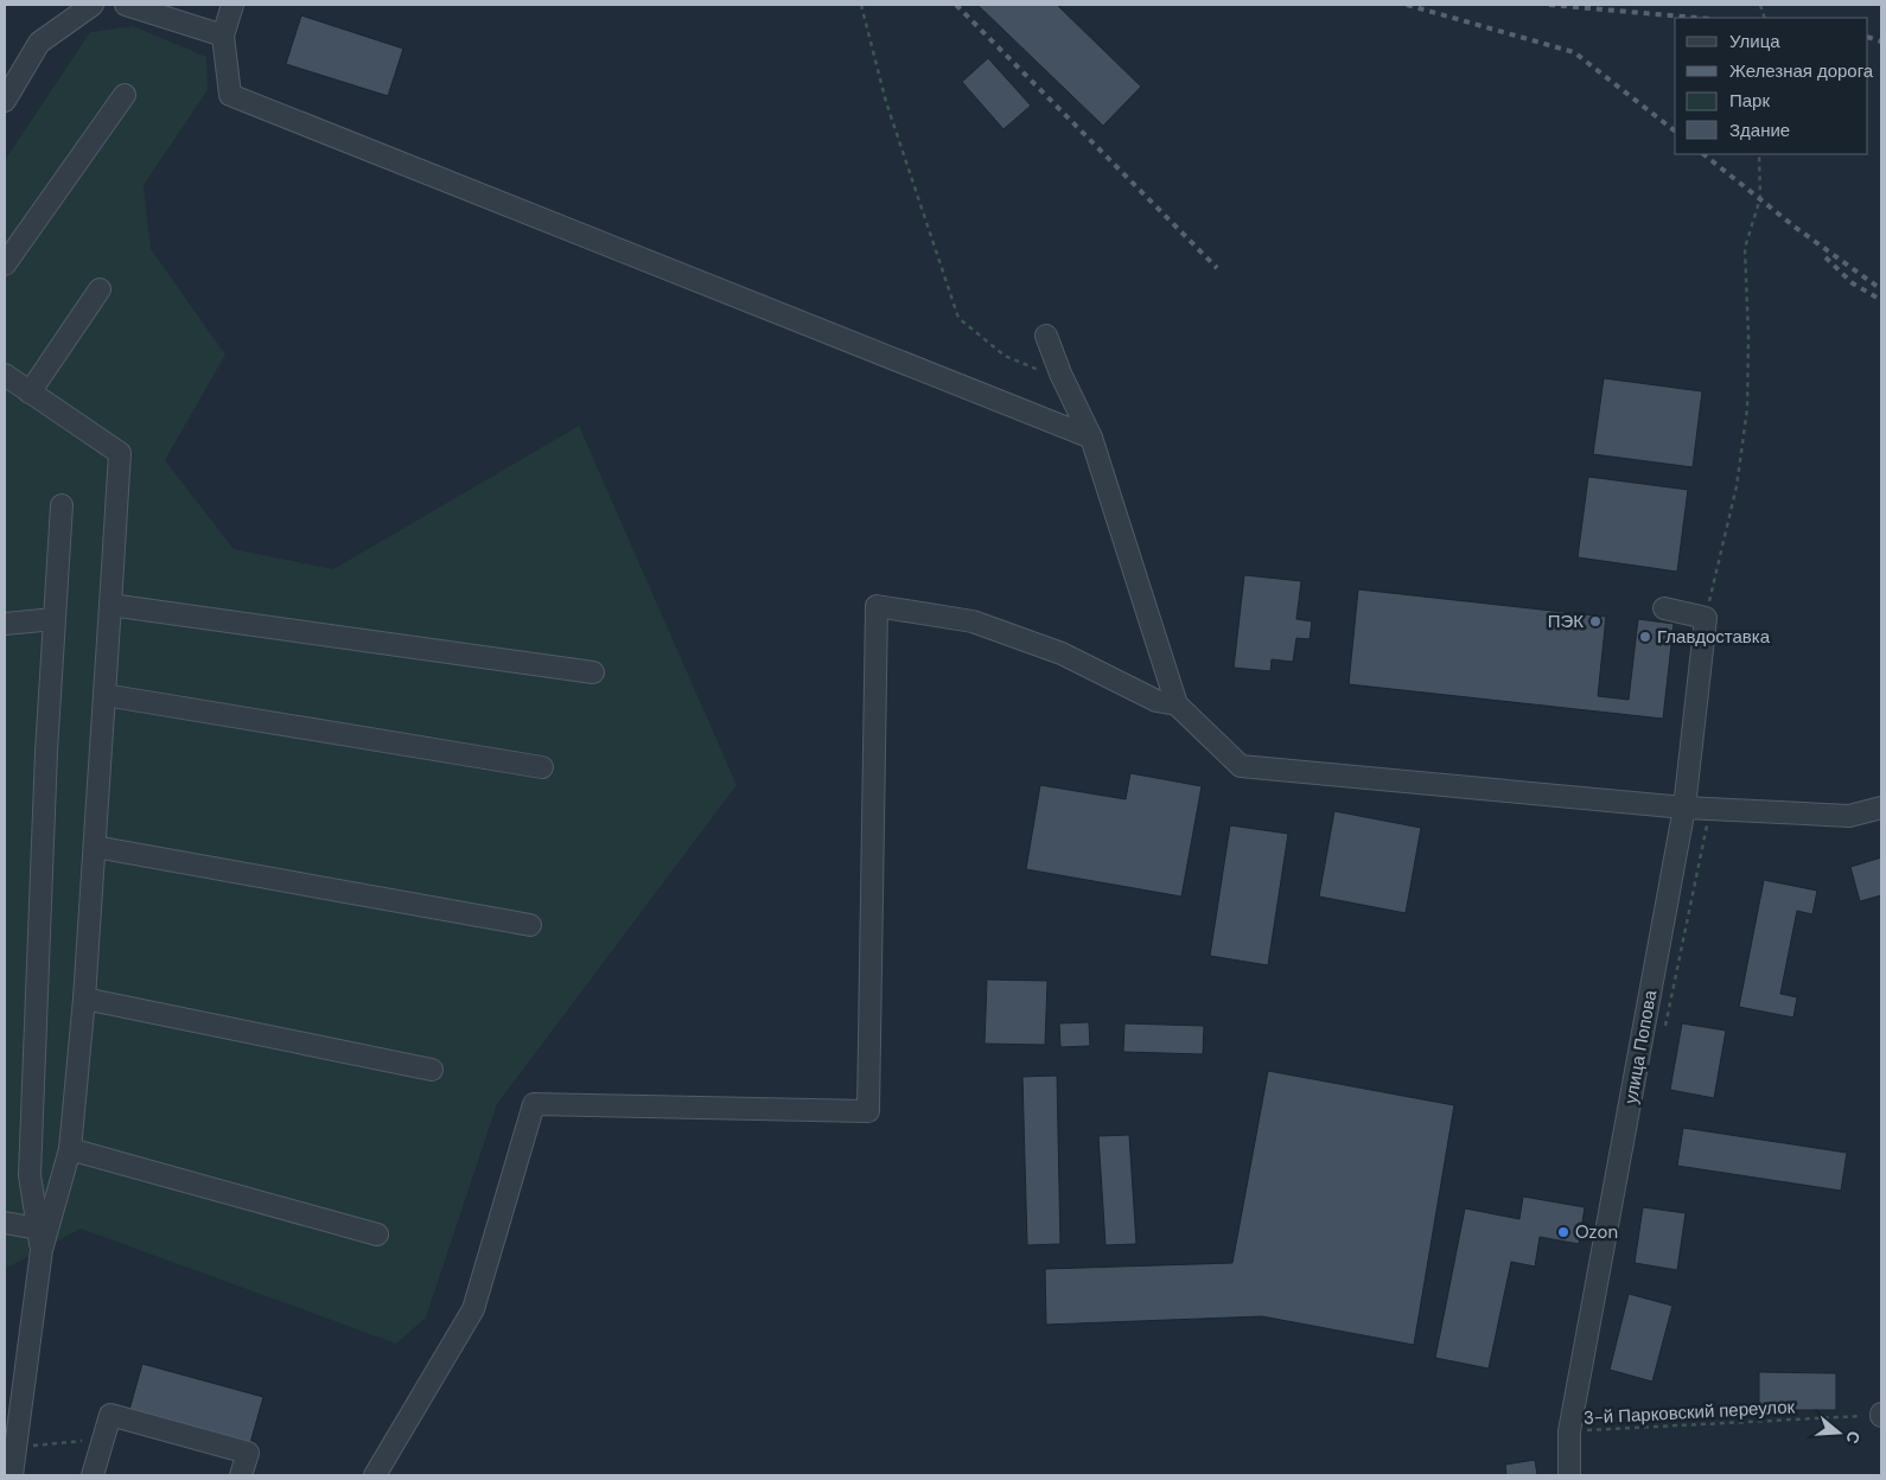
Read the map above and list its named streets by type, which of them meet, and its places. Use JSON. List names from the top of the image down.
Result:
{
  "streets": {
    "street": ["улица Попова"],
    "path": ["3-й Парковский переулок"]
  },
  "crossings": [
    ["улица Попова", "3-й Парковский переулок"]
  ],
  "places": ["ПЭК", "Главдоставка", "Ozon"],
  "legend": [
    "Улица",
    "Железная дорога",
    "Парк",
    "Здание"
  ],
  "north": "right"
}
